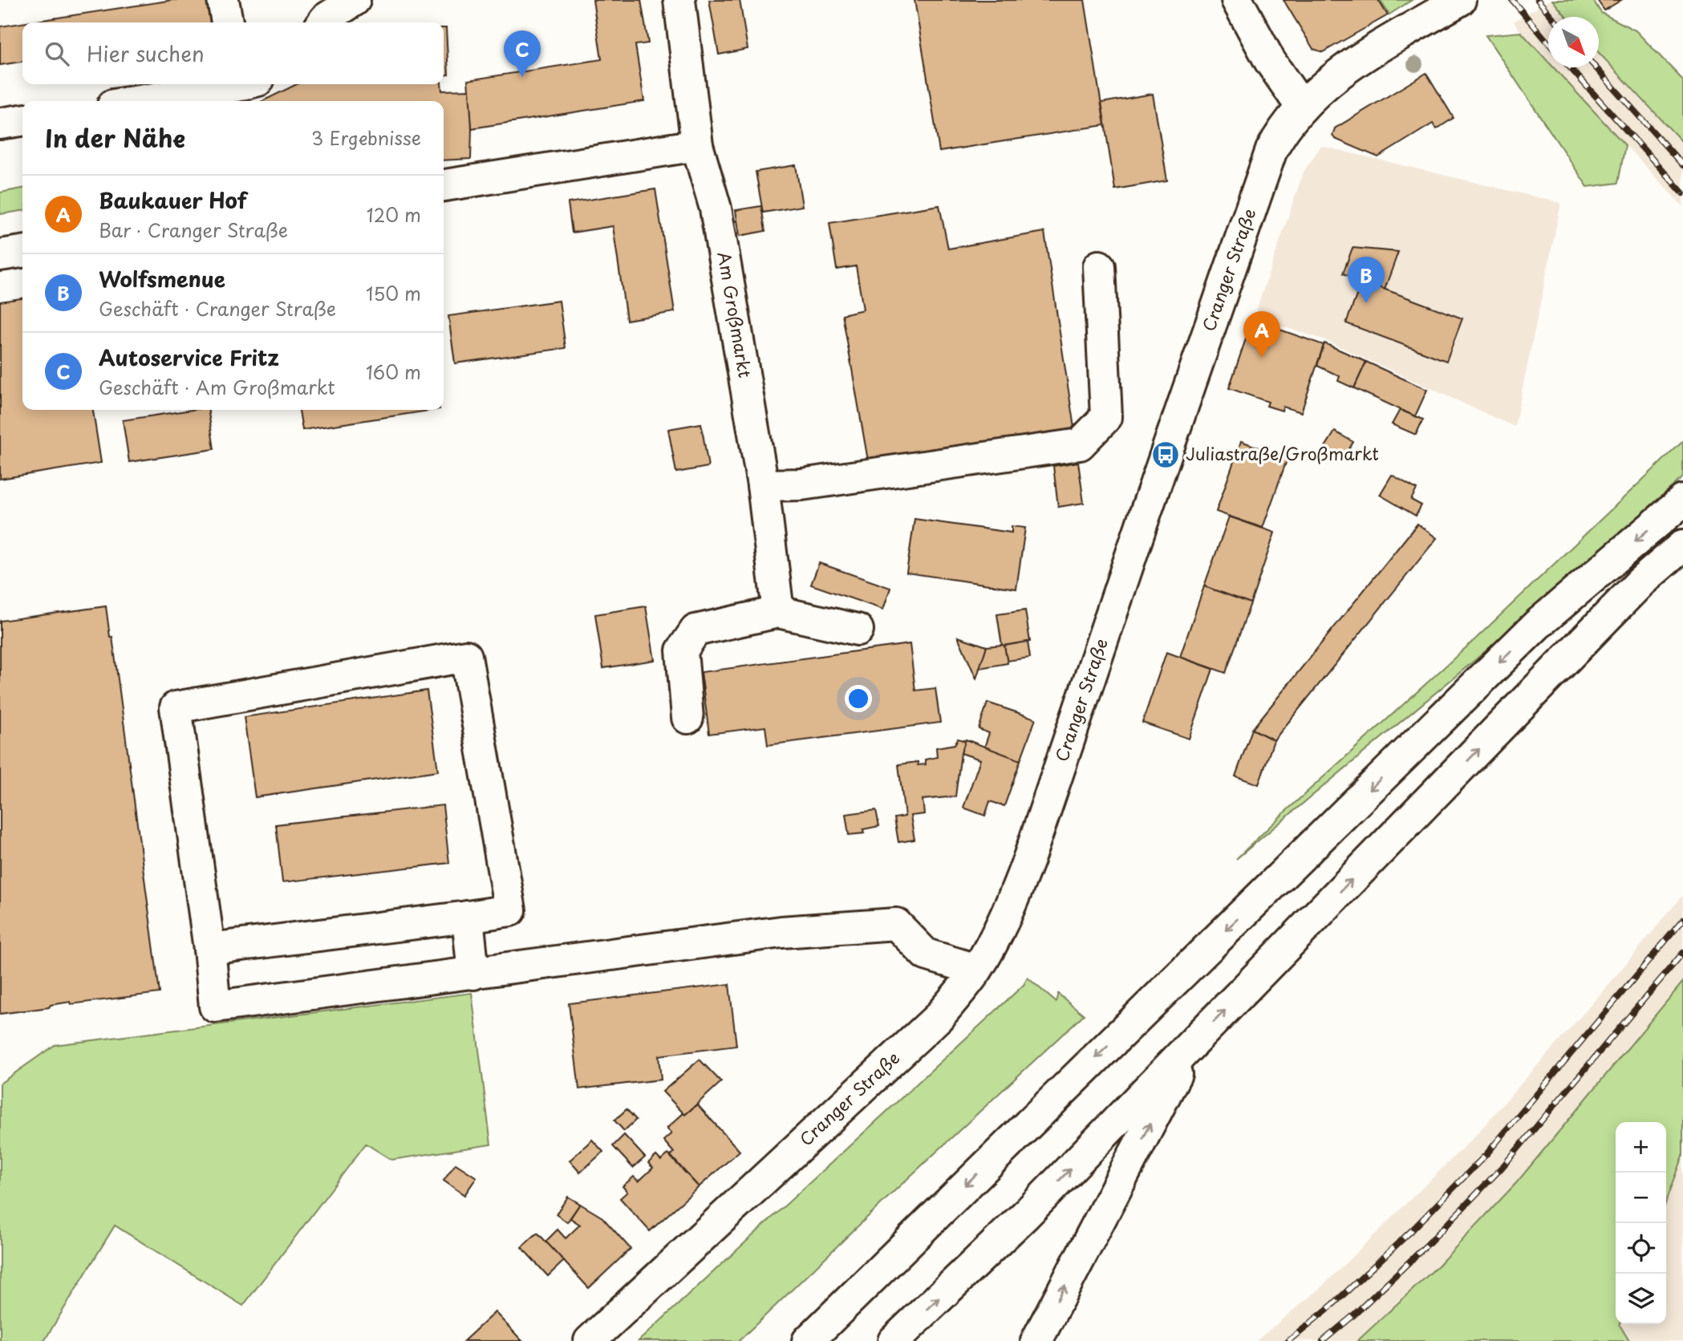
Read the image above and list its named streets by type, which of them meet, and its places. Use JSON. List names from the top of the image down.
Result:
{
  "streets": {
    "main road": ["Cranger Straße", "Am Großmarkt"]
  },
  "places": {
    "bus stop": ["Juliastraße/Großmarkt"]
  },
  "north": "bottom right",
  "page": {
    "search": "Hier suchen",
    "pins": ["C", "B", "A"],
    "heading": ["In der Nähe", "3 Ergebnisse"],
    "list": [
      {
        "mark": "A",
        "name": "Baukauer Hof",
        "note": "Bar · Cranger Straße",
        "value": "120 m"
      },
      {
        "mark": "B",
        "name": "Wolfsmenue",
        "note": "Geschäft · Cranger Straße",
        "value": "150 m"
      },
      {
        "mark": "C",
        "name": "Autoservice Fritz",
        "note": "Geschäft · Am Großmarkt",
        "value": "160 m"
      }
    ],
    "map_buttons": ["+", "−"]
  }
}
